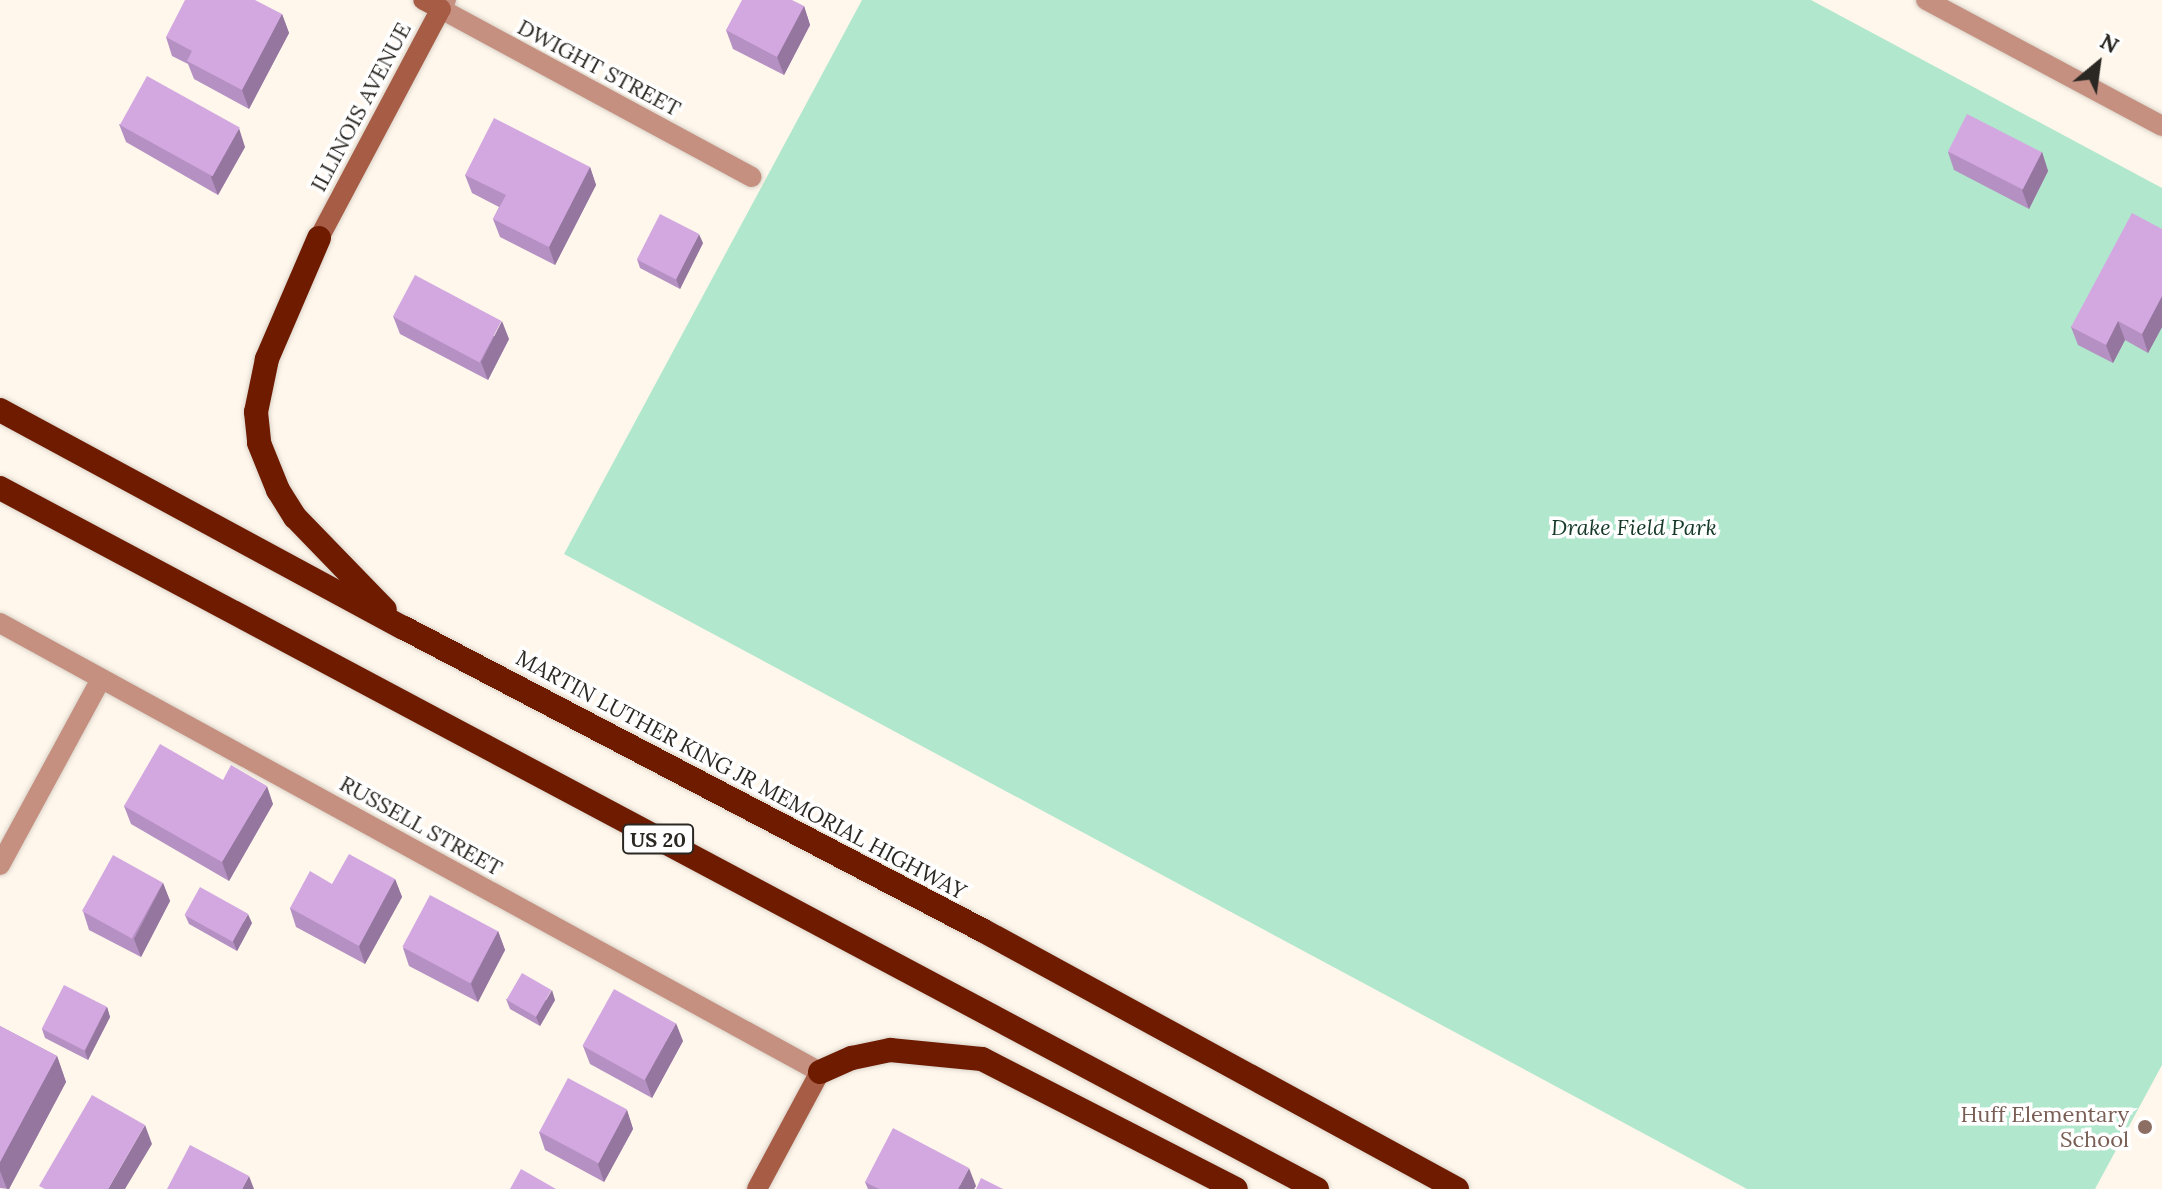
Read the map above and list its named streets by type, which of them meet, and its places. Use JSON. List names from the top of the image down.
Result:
{
  "streets": {
    "highway": ["MARTIN LUTHER KING JR MEMORIAL HIGHWAY", "US 20"],
    "main road": ["ILLINOIS AVENUE"],
    "street": ["DWIGHT STREET", "RUSSELL STREET"]
  },
  "crossings": [
    ["DWIGHT STREET", "ILLINOIS AVENUE"]
  ],
  "parks": ["Drake Field Park"],
  "places": ["Huff Elementary School"],
  "north": "top right"
}
